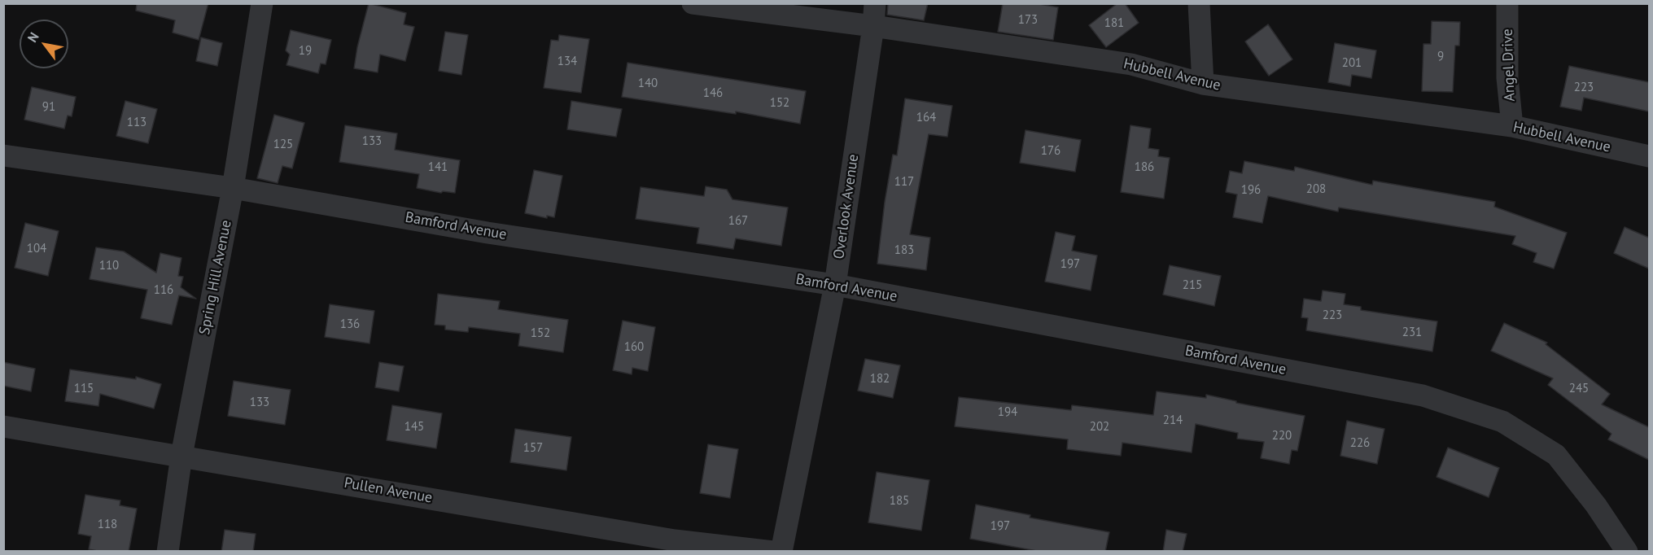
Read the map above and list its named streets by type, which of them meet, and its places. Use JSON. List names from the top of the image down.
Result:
{
  "streets": {
    "street": [
      "Angel Drive",
      "Hubbell Avenue",
      "Overlook Avenue",
      "Bamford Avenue",
      "Spring Hill Avenue",
      "Pullen Avenue"
    ]
  },
  "crossings": [
    ["Angel Drive", "Hubbell Avenue"],
    ["Hubbell Avenue", "Overlook Avenue"],
    ["Overlook Avenue", "Bamford Avenue"],
    ["Bamford Avenue", "Spring Hill Avenue"],
    ["Spring Hill Avenue", "Pullen Avenue"]
  ],
  "house_numbers": [
    "173",
    "181",
    "19",
    "9",
    "134",
    "201",
    "140",
    "223",
    "146",
    "152",
    "91",
    "164",
    "113",
    "133",
    "125",
    "176",
    "141",
    "186",
    "117",
    "208",
    "196",
    "167",
    "104",
    "183",
    "197",
    "110",
    "215",
    "116",
    "223",
    "136",
    "231",
    "152",
    "160",
    "182",
    "115",
    "245",
    "133",
    "194",
    "214",
    "145",
    "202",
    "220",
    "226",
    "157",
    "185",
    "118",
    "197"
  ],
  "north": "top left"
}
